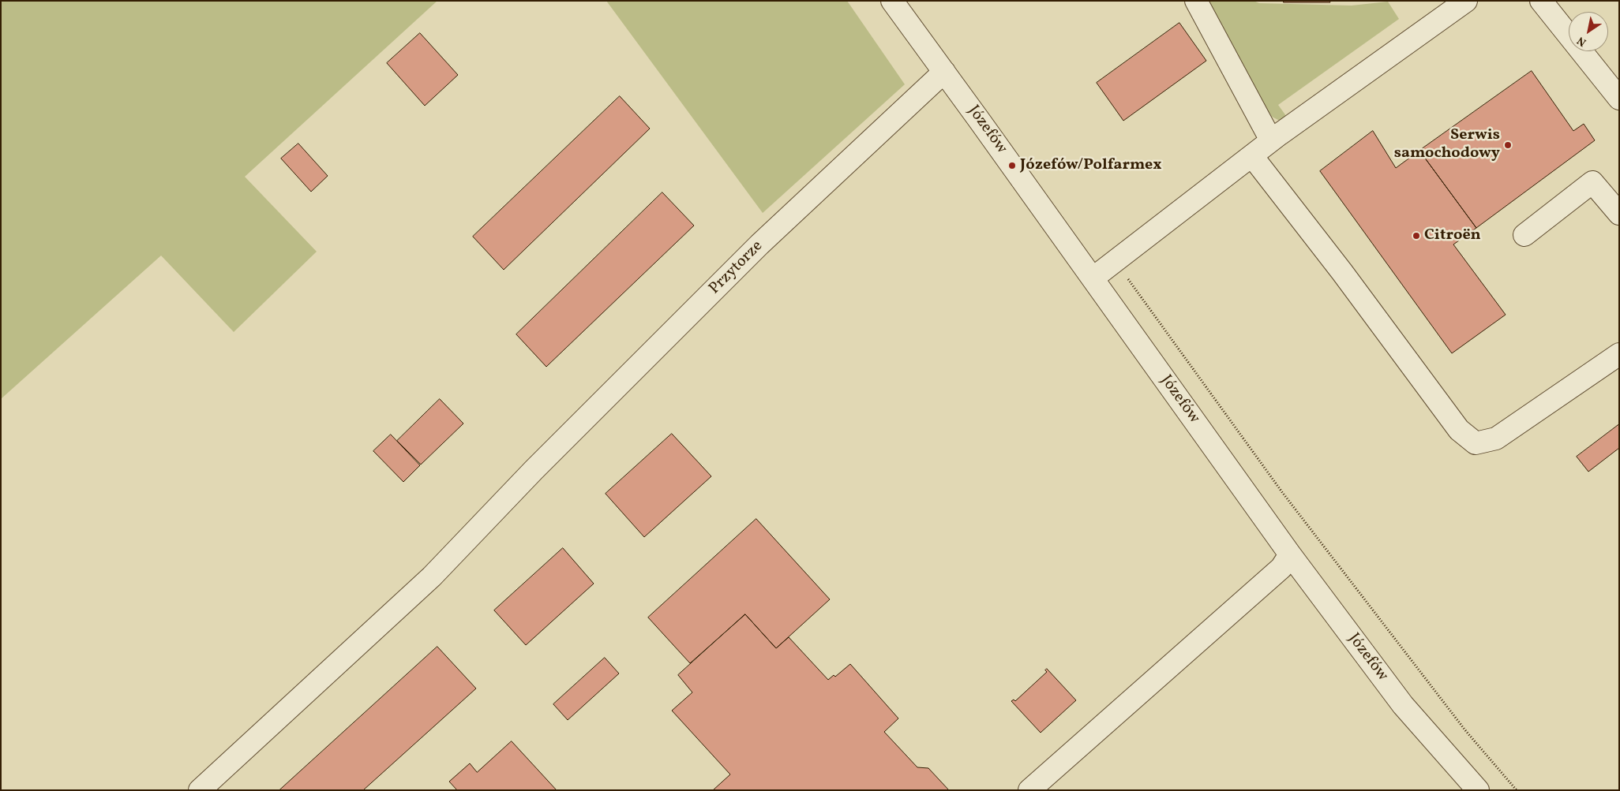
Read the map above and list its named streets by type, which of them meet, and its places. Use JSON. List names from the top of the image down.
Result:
{
  "streets": {
    "street": ["Józefów", "Przytorze"]
  },
  "crossings": [
    ["Józefów", "Przytorze"]
  ],
  "places": ["Serwis samochodowy", "Józefów/Polfarmex", "Citroën"],
  "north": "bottom left"
}
